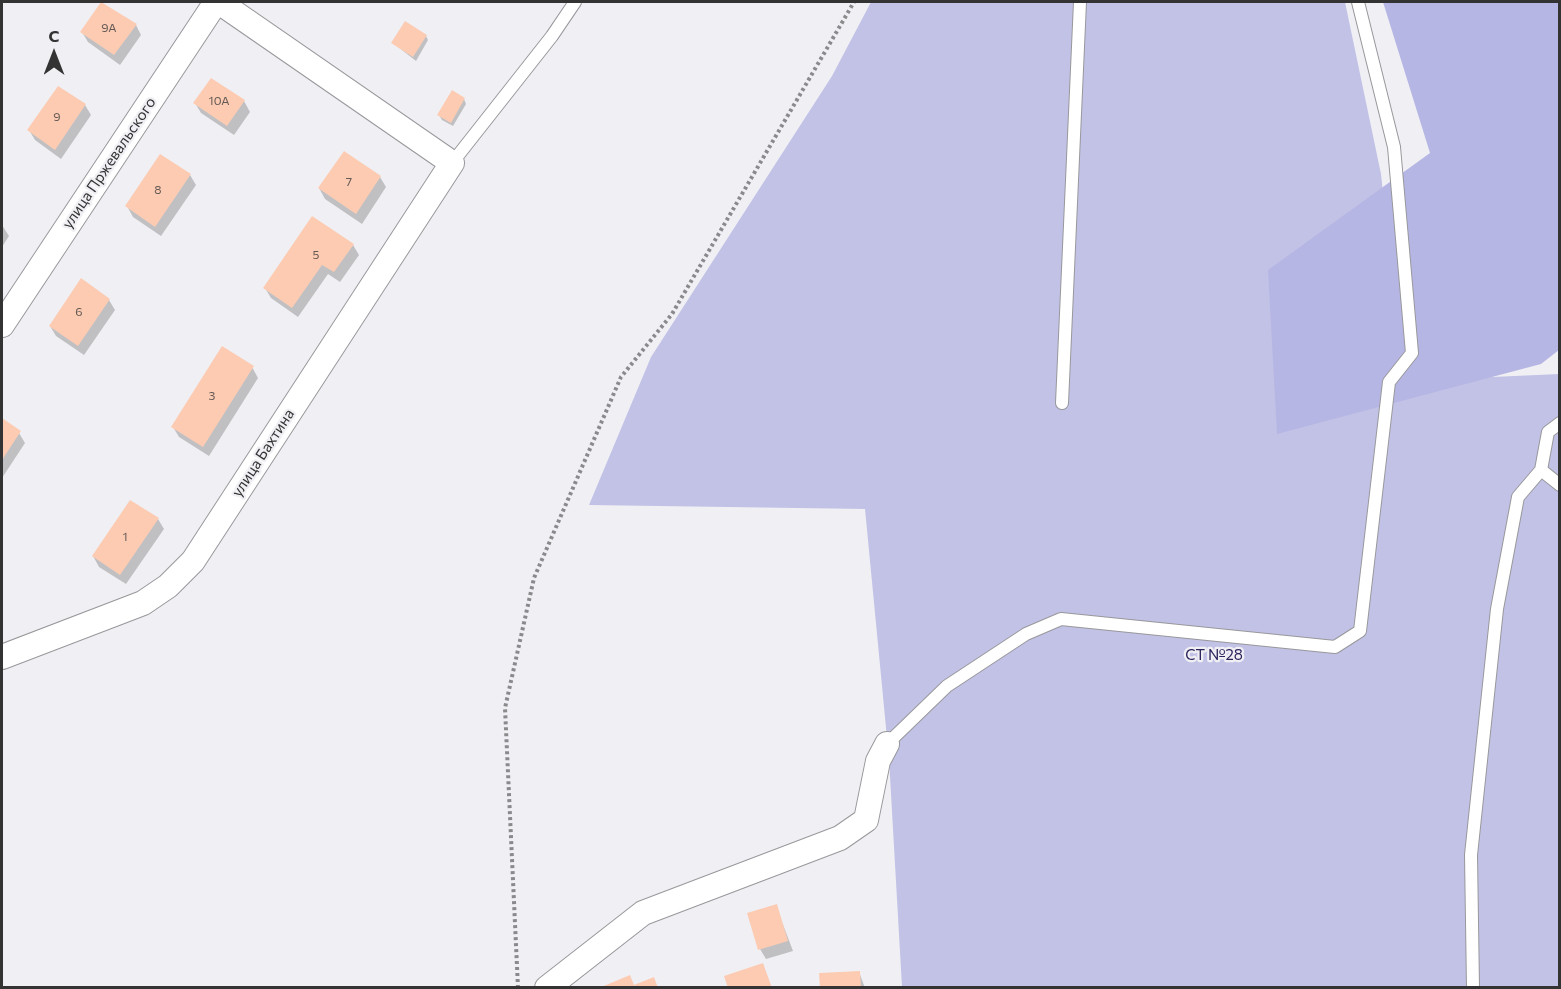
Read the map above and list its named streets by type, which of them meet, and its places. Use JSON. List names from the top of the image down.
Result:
{
  "streets": {
    "street": ["улица Пржевальского", "улица Бахтина"]
  },
  "parks": ["СТ №28"],
  "house_numbers": [
    "9А",
    "10А",
    "9",
    "7",
    "8",
    "5",
    "6",
    "3",
    "1"
  ],
  "north": "top"
}
